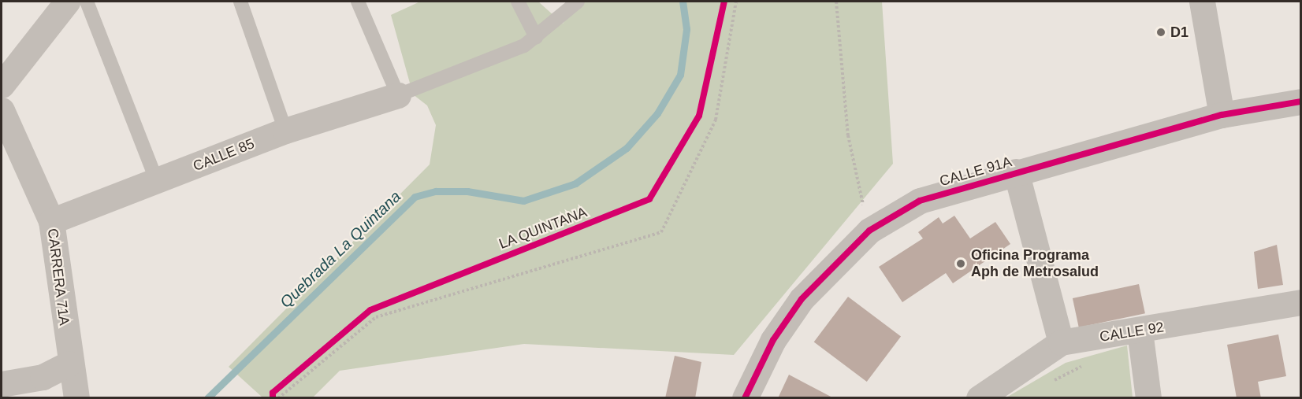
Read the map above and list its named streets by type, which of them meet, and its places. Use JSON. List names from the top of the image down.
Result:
{
  "streets": {
    "street": [
      "CALLE 85",
      "CALLE 91A",
      "CARRERA 71A",
      "CALLE 92"
    ],
    "cycle path": ["LA QUINTANA"]
  },
  "crossings": [
    ["CALLE 85", "CARRERA 71A"]
  ],
  "water": ["Quebrada La Quintana"],
  "places": ["D1", "Oficina Programa Aph de Metrosalud"]
}
